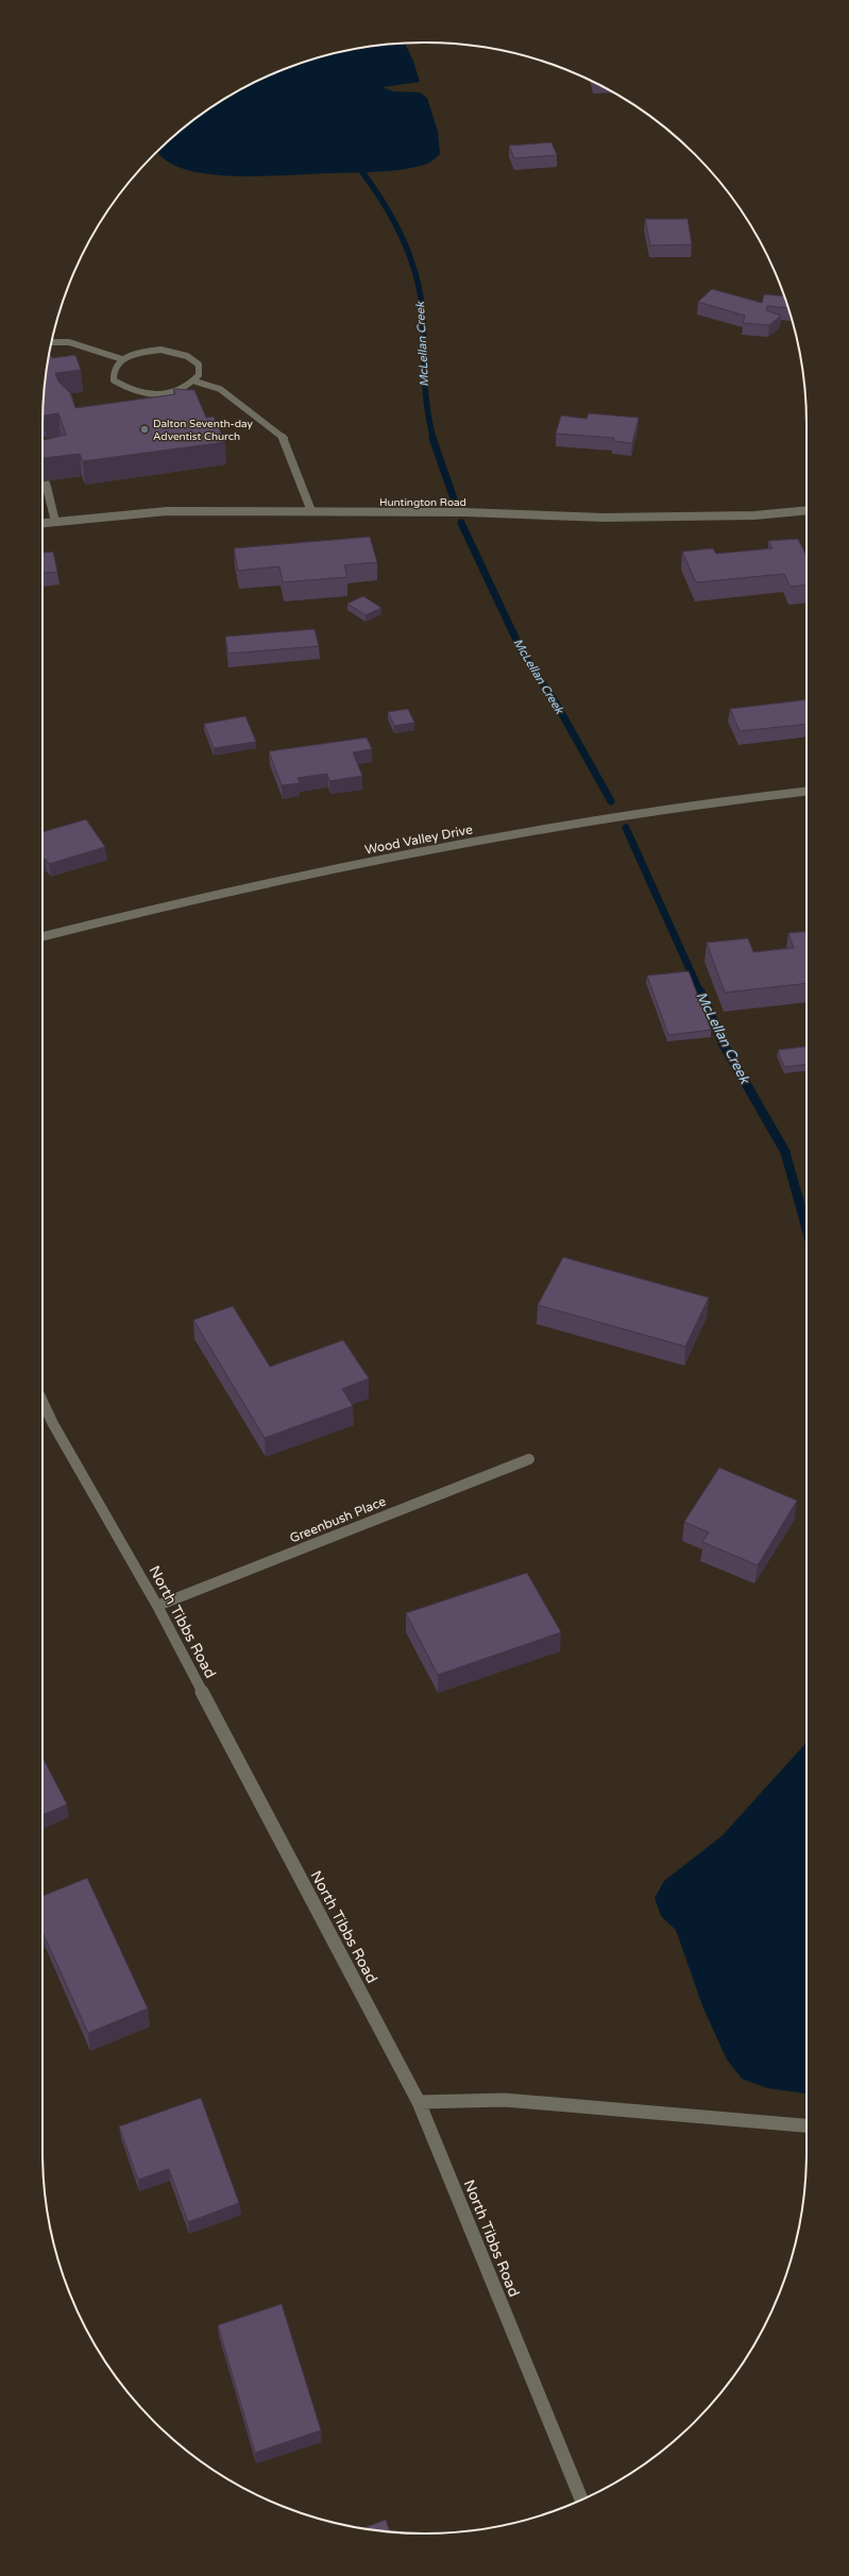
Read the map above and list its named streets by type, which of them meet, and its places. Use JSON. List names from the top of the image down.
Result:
{
  "streets": {
    "street": [
      "Huntington Road",
      "Wood Valley Drive",
      "Greenbush Place",
      "North Tibbs Road"
    ]
  },
  "crossings": [
    ["Greenbush Place", "North Tibbs Road"]
  ],
  "water": ["McLellan Creek"],
  "places": ["Dalton Seventh-day Adventist Church"]
}
